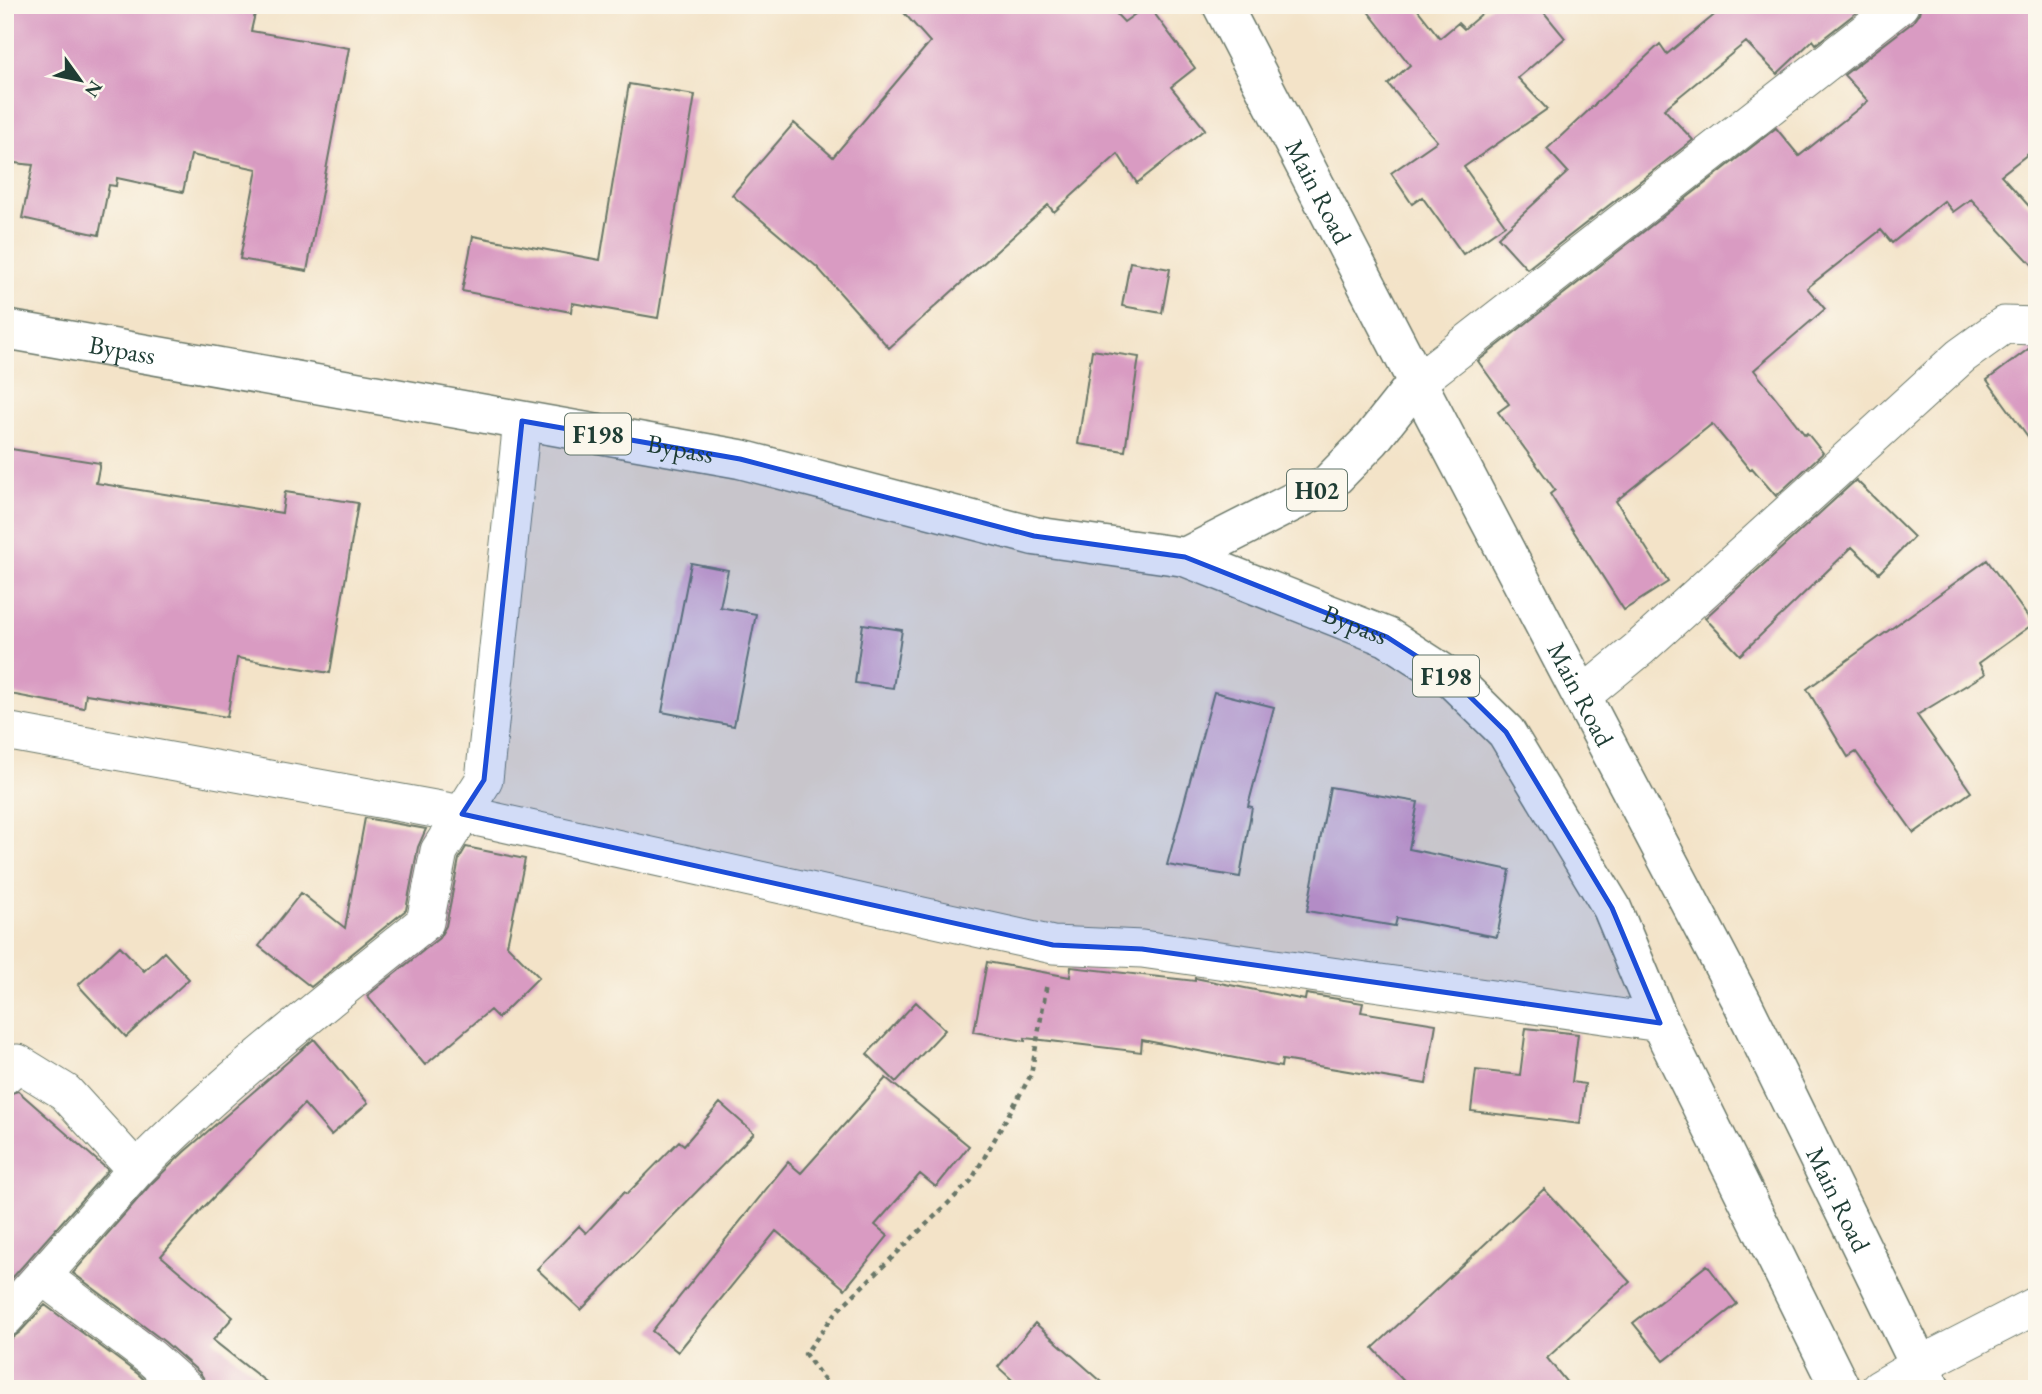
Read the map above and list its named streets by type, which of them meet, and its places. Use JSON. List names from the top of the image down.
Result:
{
  "streets": {
    "main road": [
      "Main Road",
      "Bypass",
      "F198",
      "H02"
    ]
  },
  "crossings": [
    ["Main Road", "H02"],
    ["Bypass", "H02"]
  ],
  "north": "bottom right"
}
